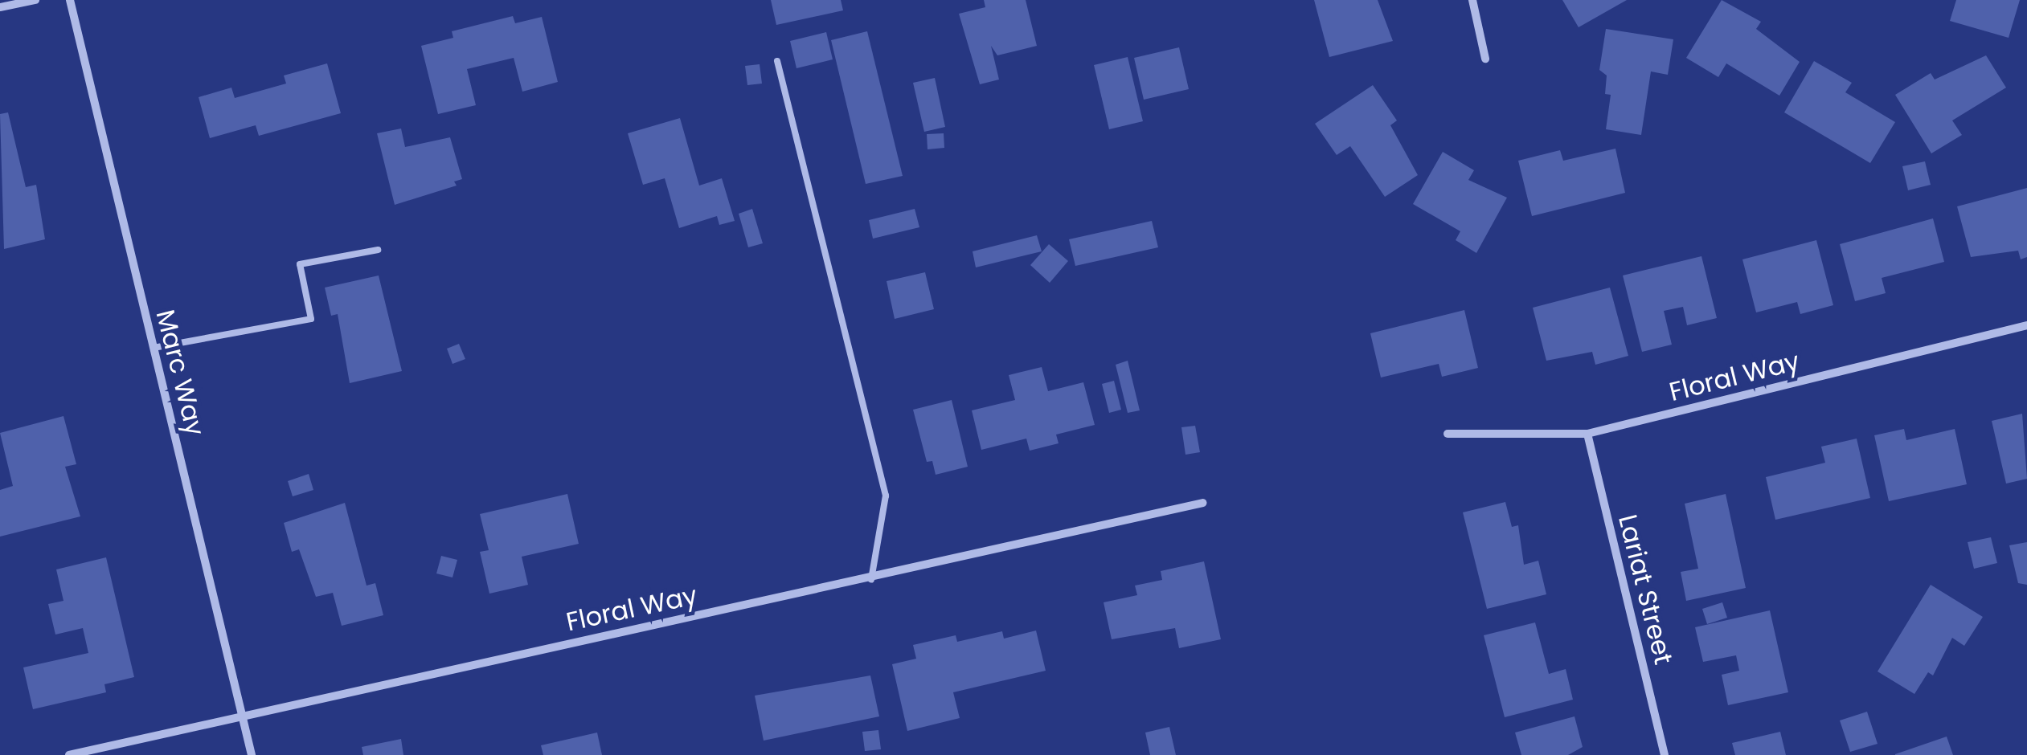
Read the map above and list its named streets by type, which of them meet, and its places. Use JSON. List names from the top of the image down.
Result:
{
  "streets": {
    "street": ["Marc Way", "Floral Way", "Lariat Street"]
  },
  "crossings": [
    ["Marc Way", "Floral Way"],
    ["Floral Way", "Lariat Street"]
  ]
}
